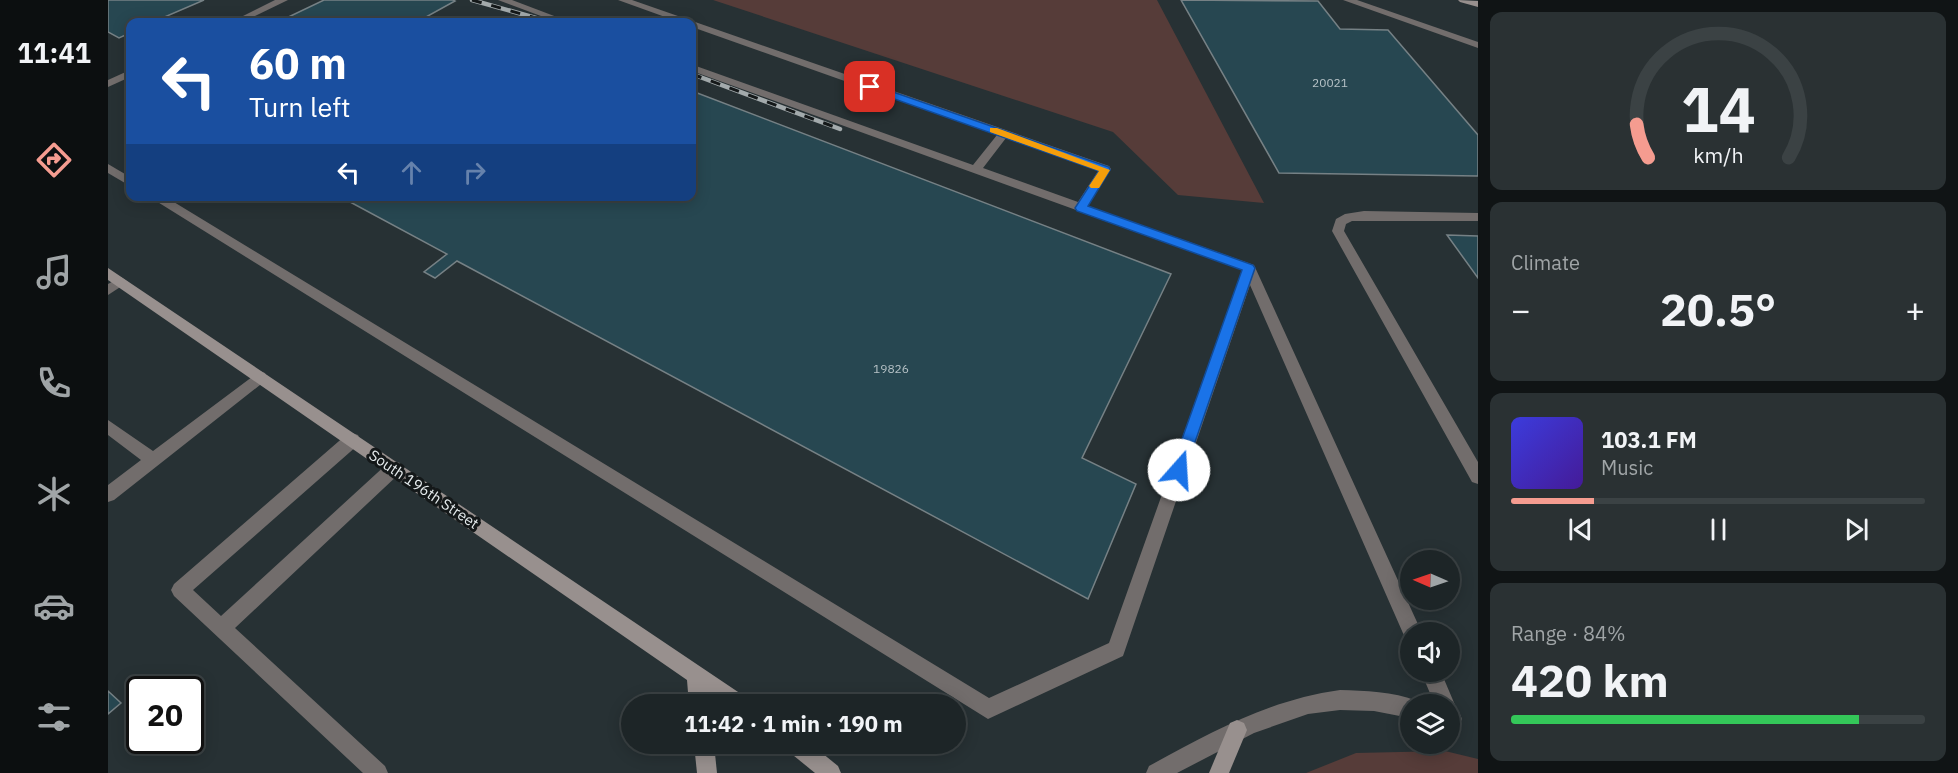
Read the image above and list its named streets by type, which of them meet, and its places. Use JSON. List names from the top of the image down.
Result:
{
  "streets": {
    "main road": ["South 196th Street"]
  },
  "house_numbers": ["20021", "19826"],
  "north": "left",
  "page": {
    "tabs": "11:41",
    "turn": ["60 m", "Turn left"],
    "tile": [
      "Climate",
      ["Range · 84%", "420 km"]
    ],
    "heat": ["−", "20.5°", "+"],
    "song": ["103.1 FM", "Music"],
    "limit": "20",
    "trip": "11:42 · 1 min · 190 m",
    "gauge": ["14", "km/h"]
  }
}
